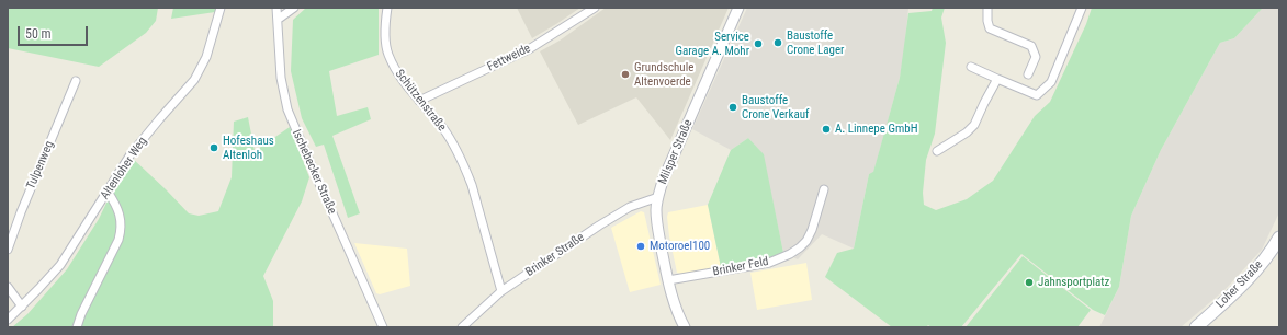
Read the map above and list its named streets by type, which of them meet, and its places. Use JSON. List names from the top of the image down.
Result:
{
  "streets": {
    "main road": ["Loher Straße"],
    "street": [
      "Fettweide",
      "Schützenstraße",
      "Milsper Straße",
      "Tulpenweg",
      "Altenloher Weg",
      "Ischebecker Straße",
      "Brinker Straße",
      "Brinker Feld"
    ]
  },
  "crossings": [
    ["Fettweide", "Schützenstraße"],
    ["Schützenstraße", "Brinker Straße"],
    ["Milsper Straße", "Brinker Straße"],
    ["Milsper Straße", "Brinker Feld"]
  ],
  "places": [
    "Baustoffe Crone Lager",
    "Service Garage A. Mohr",
    "Grundschule Altenvoerde",
    "Baustoffe Crone Verkauf",
    "A. Linnepe GmbH",
    "Hofeshaus Altenloh",
    "Motoroel100",
    "Jahnsportplatz"
  ],
  "scale_bar": "50 m"
}
